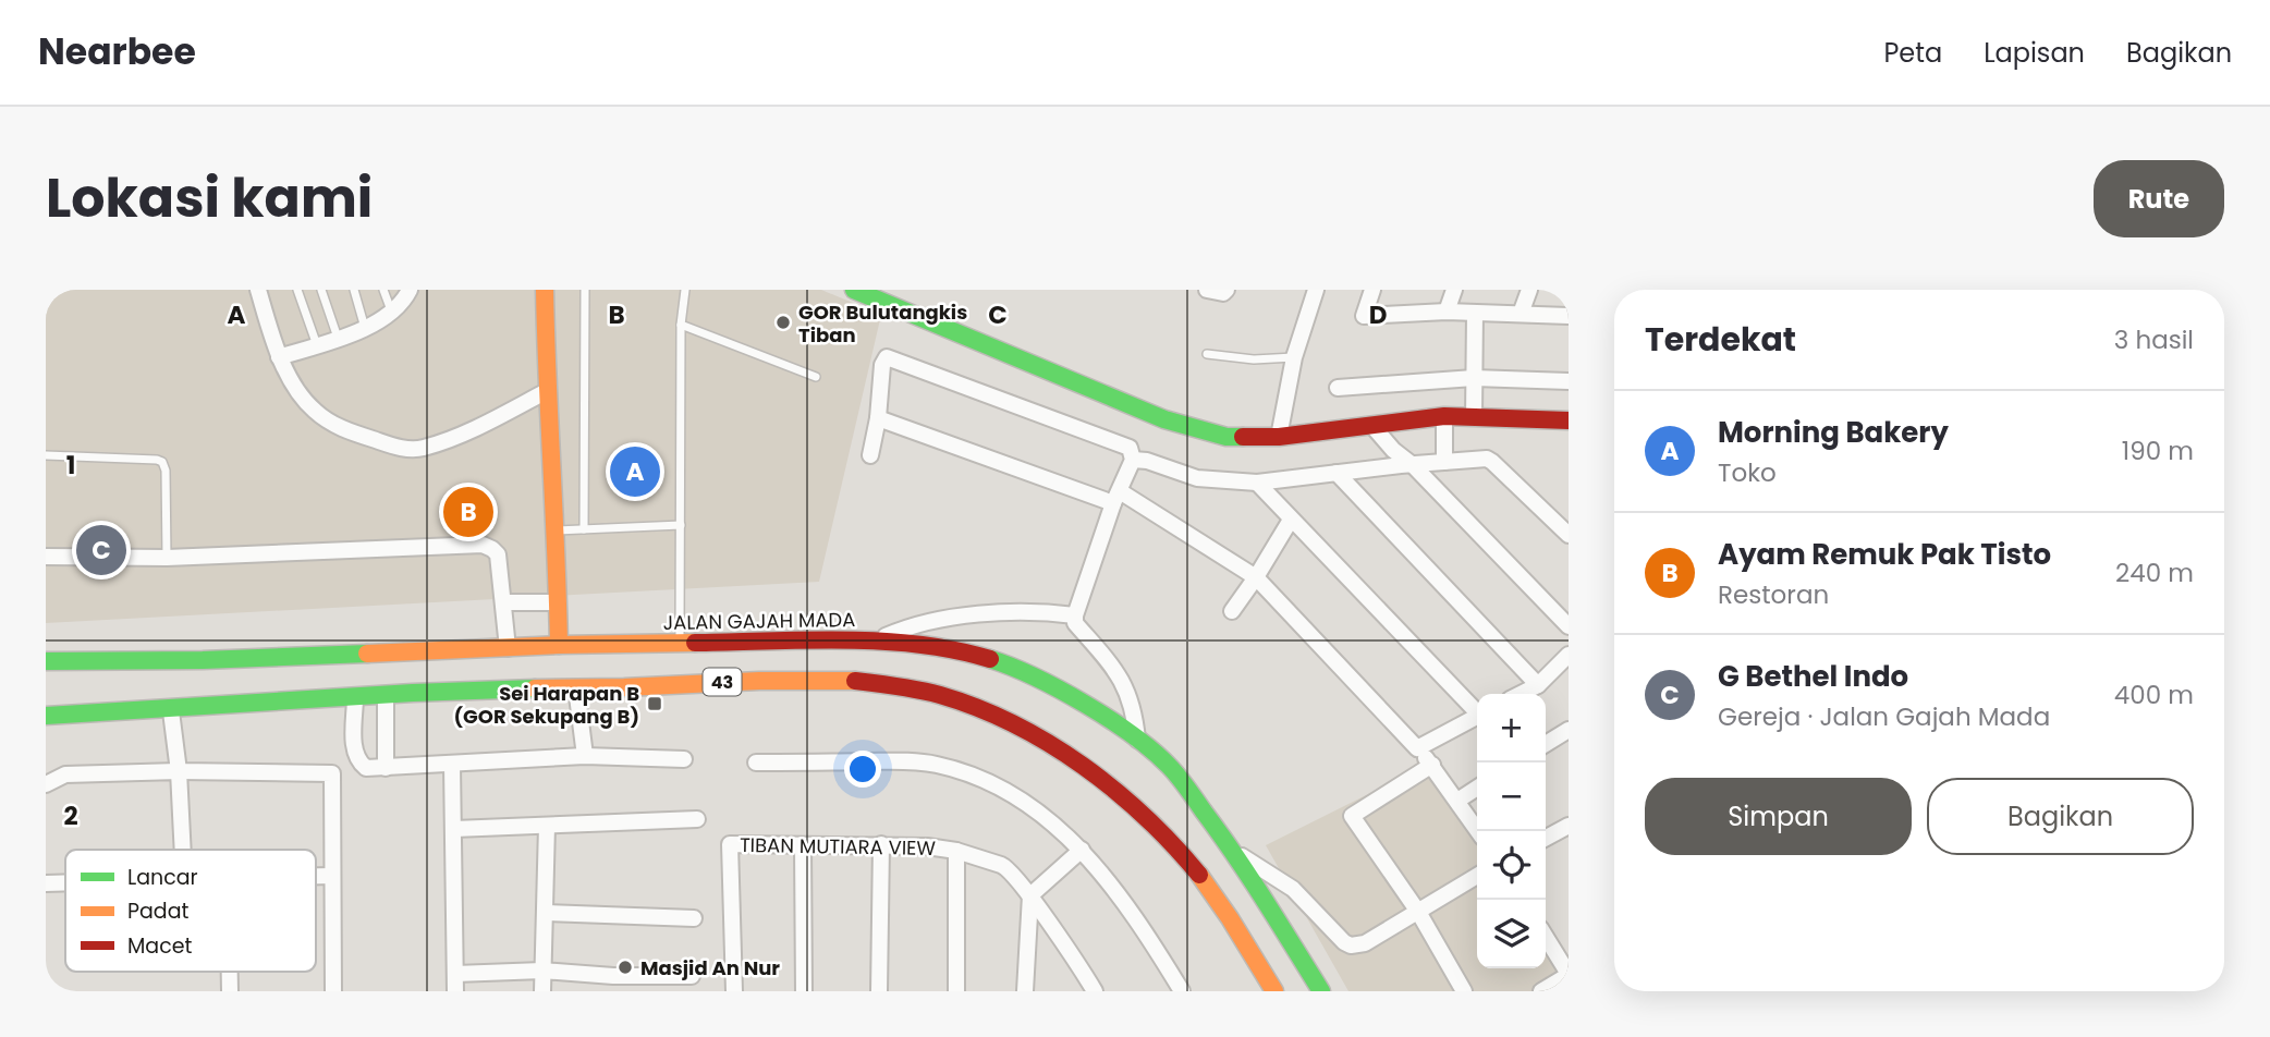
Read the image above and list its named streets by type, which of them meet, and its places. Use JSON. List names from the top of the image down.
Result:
{
  "streets": {
    "main road": ["JALAN GAJAH MADA", "43"],
    "street": ["TIBAN MUTIARA VIEW"]
  },
  "places": {
    "other": ["GOR Bulutangkis Tiban", "Masjid An Nur"],
    "transit": ["Sei Harapan B (GOR Sekupang B)"]
  },
  "legend": ["Lancar", "Padat", "Macet"],
  "page": {
    "header": "Nearbee",
    "nav": ["Peta", "Lapisan", "Bagikan"],
    "title": "Lokasi kami",
    "buttons": [
      "Rute",
      ["Simpan", "Bagikan"]
    ],
    "heading": ["Terdekat", "3 hasil"],
    "list": [
      {
        "mark": "A",
        "name": "Morning Bakery",
        "note": "Toko",
        "value": "190 m"
      },
      {
        "mark": "B",
        "name": "Ayam Remuk Pak Tisto",
        "note": "Restoran",
        "value": "240 m"
      },
      {
        "mark": "C",
        "name": "G Bethel Indo",
        "note": "Gereja · Jalan Gajah Mada",
        "value": "400 m"
      }
    ],
    "pins": ["A", "B", "C"],
    "map_buttons": ["+", "−"]
  },
  "grid": {
    "columns": [
      "A",
      "B",
      "C",
      "D"
    ],
    "rows": ["1", "2"]
  }
}
